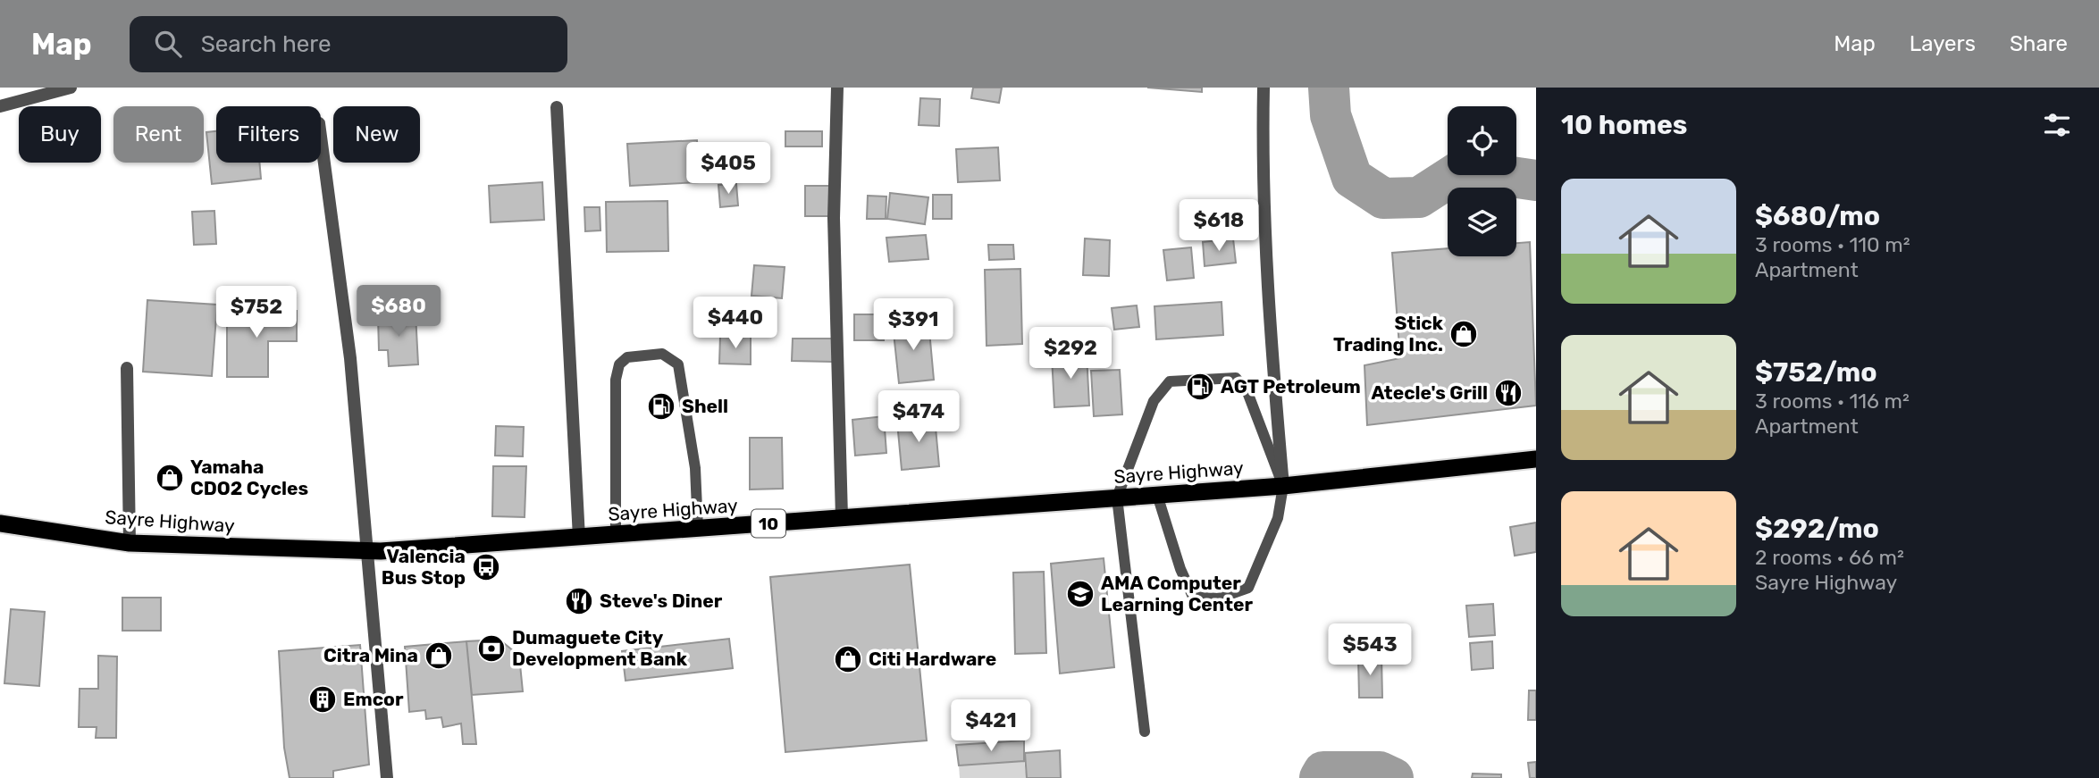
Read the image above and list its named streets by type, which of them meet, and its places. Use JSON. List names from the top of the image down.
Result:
{
  "streets": {
    "highway": ["Sayre Highway", "10"]
  },
  "places": {
    "shop": [
      "Stick Trading Inc.",
      "Yamaha CDO2 Cycles",
      "Citra Mina",
      "Citi Hardware"
    ],
    "fuel station": ["AGT Petroleum", "Shell"],
    "restaurant": ["Atecle's Grill", "Steve's Diner"],
    "bus stop": ["Valencia Bus Stop"],
    "school or university": ["AMA Computer Learning Center"],
    "bank": ["Dumaguete City Development Bank"],
    "building": ["Emcor"]
  },
  "page": {
    "header": "Map",
    "search": "Search here",
    "nav": ["Map", "Layers", "Share"],
    "heading": "10 homes",
    "chip": [
      "Buy",
      "Rent",
      "Filters",
      "New"
    ],
    "price": [
      "$405",
      "$618",
      "$680",
      "$752",
      "$440",
      "$391",
      "$292",
      "$474",
      "$543",
      "$421"
    ],
    "list": [
      {
        "name": "$680/mo",
        "note": "3 rooms · 110 m² · Apartment"
      },
      {
        "name": "$752/mo",
        "note": "3 rooms · 116 m² · Apartment"
      },
      {
        "name": "$292/mo",
        "note": "2 rooms · 66 m² · Sayre Highway"
      }
    ]
  }
}
